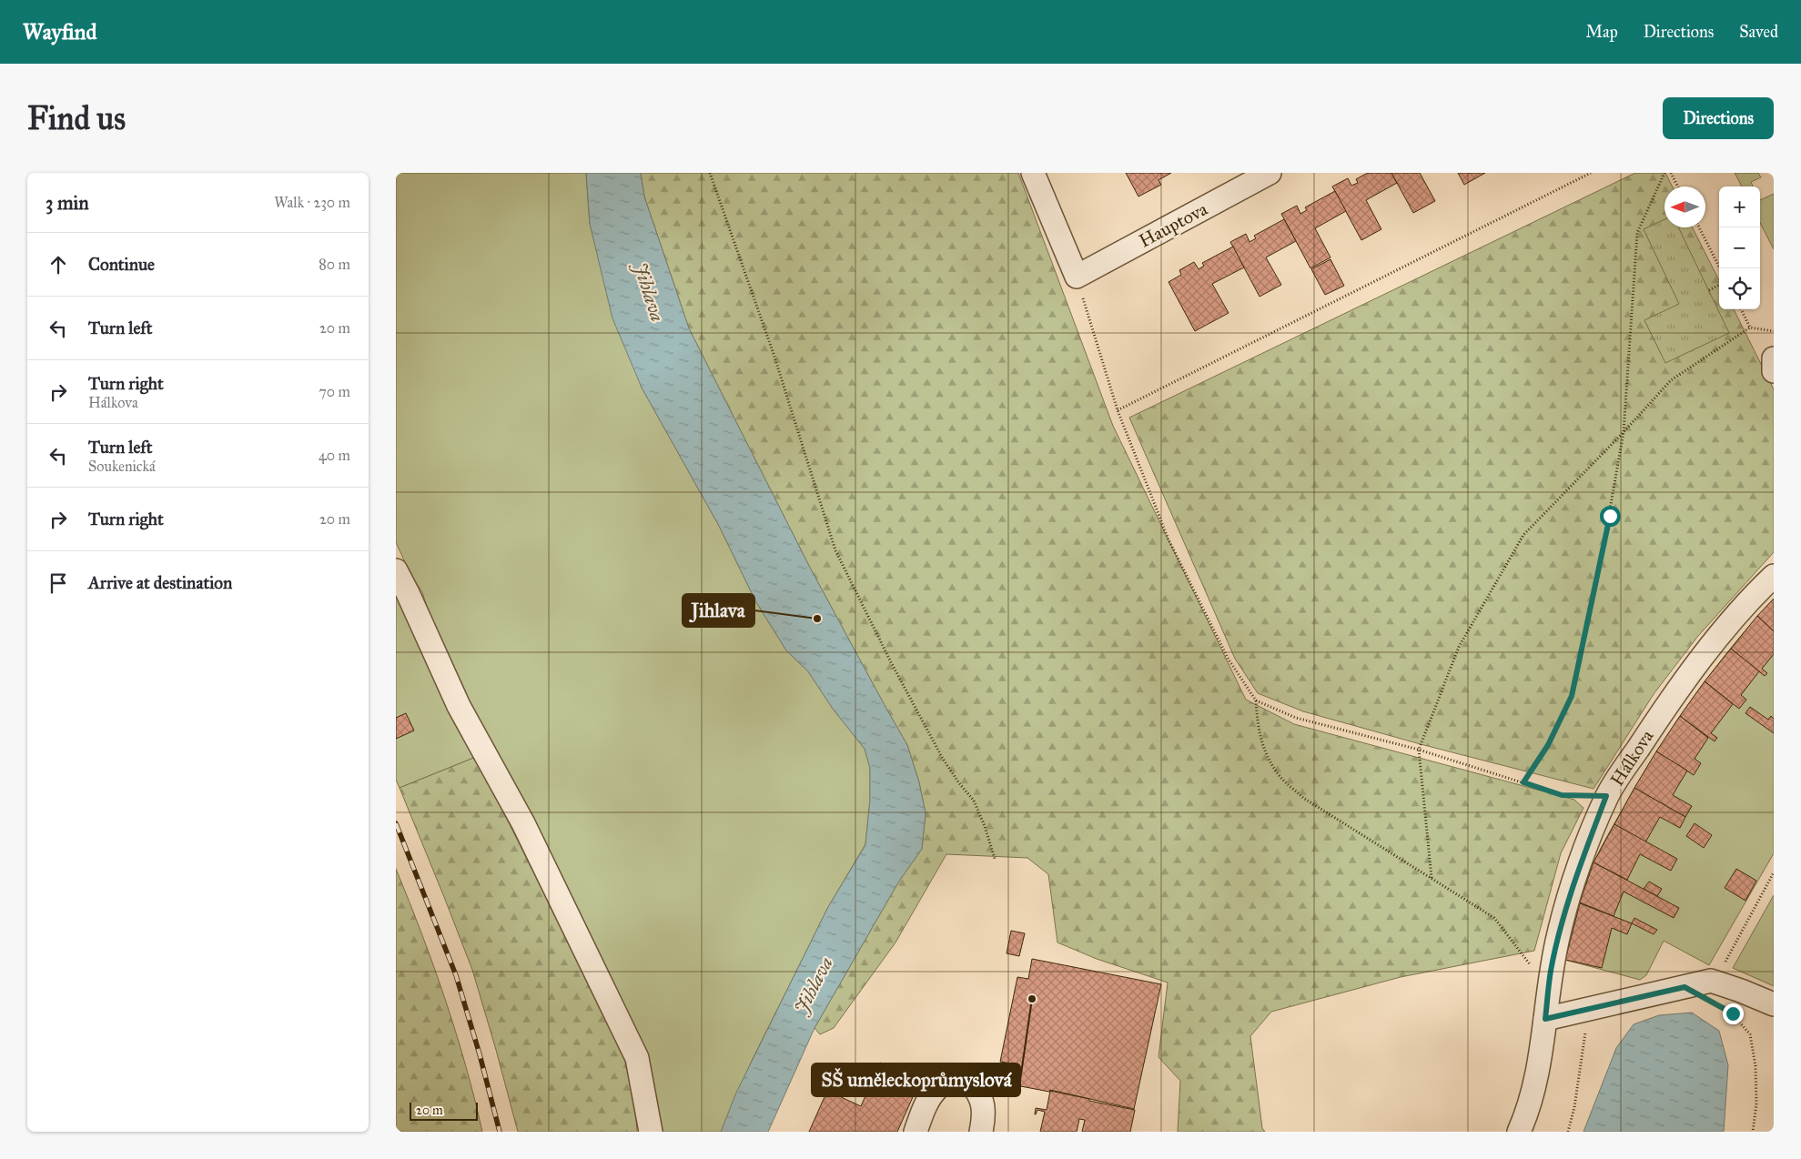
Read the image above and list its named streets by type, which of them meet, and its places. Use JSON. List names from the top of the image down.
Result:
{
  "streets": {
    "street": ["Hauptova", "Hálkova"]
  },
  "water": ["Jihlava"],
  "places": ["Jihlava", "SŠ uměleckoprůmyslová"],
  "scale_bar": "20 m",
  "north": "left",
  "page": {
    "header": "Wayfind",
    "nav": ["Map", "Directions", "Saved"],
    "buttons": "Directions",
    "title": "Find us",
    "heading": ["3 min", "Walk · 230 m"],
    "map_buttons": ["+", "−"],
    "list": [
      ["Continue", "80 m"],
      ["Turn left", "20 m"],
      ["Turn right", "Hálkova", "70 m"],
      ["Turn left", "Soukenická", "40 m"],
      ["Turn right", "20 m"],
      "Arrive at destination"
    ],
    "scale": "20 m"
  }
}
